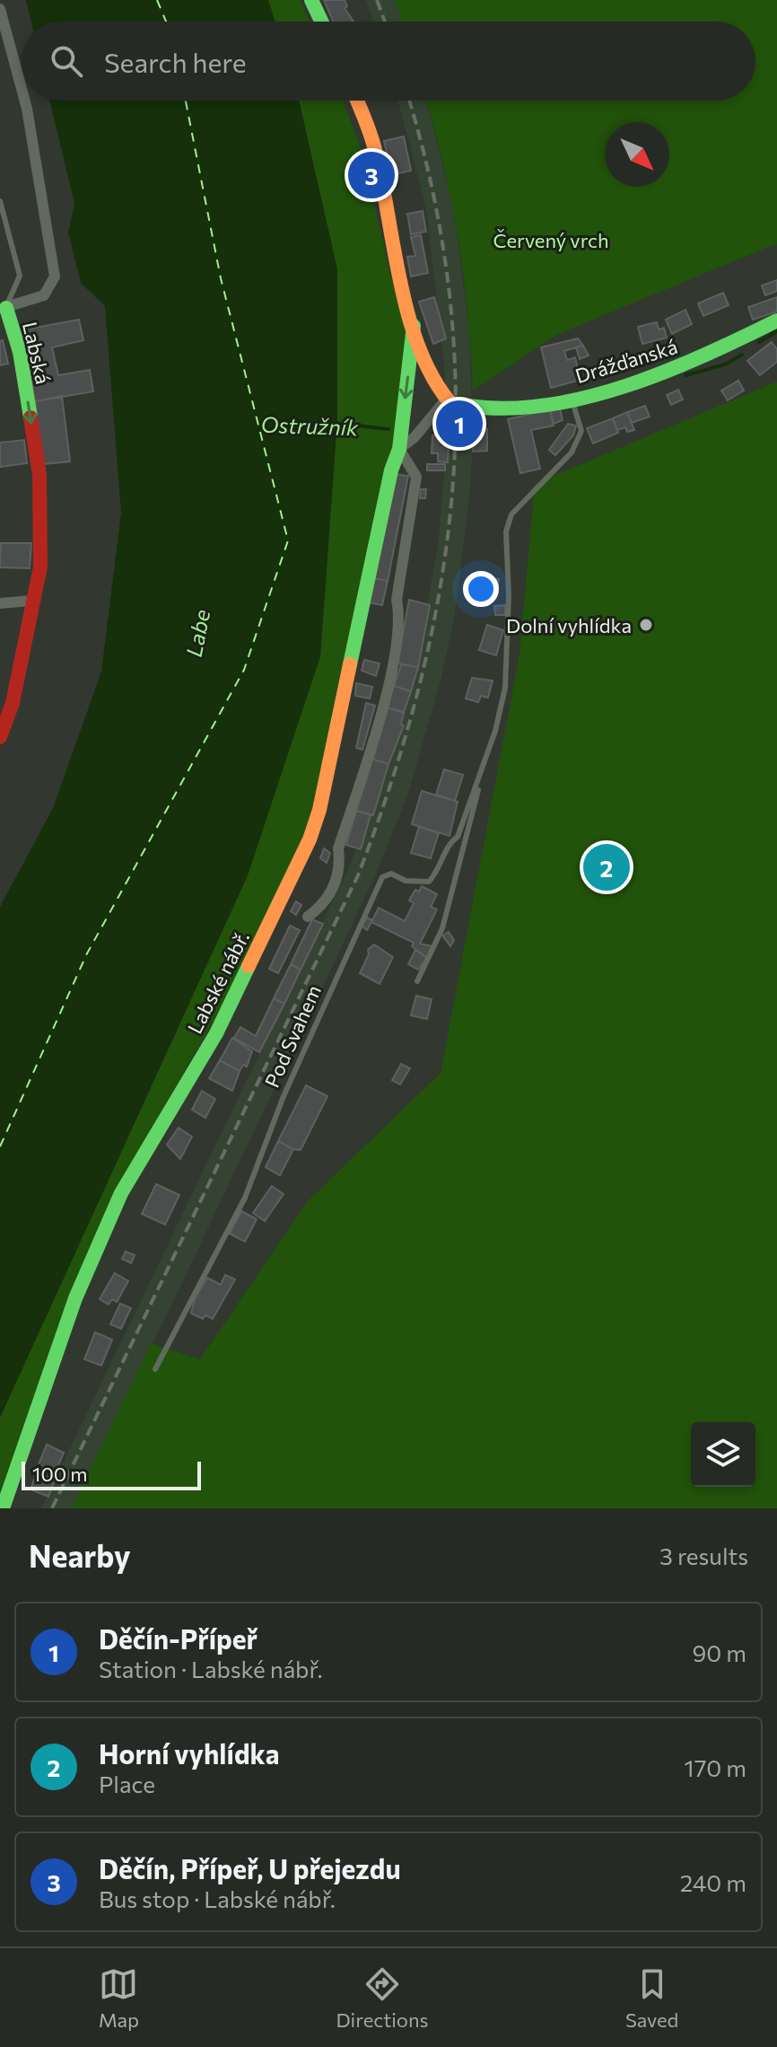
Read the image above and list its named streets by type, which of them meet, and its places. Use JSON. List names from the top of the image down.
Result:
{
  "streets": {
    "street": ["Labská", "Drážďanská", "Labské nábř."],
    "lane": ["Pod Svahem"]
  },
  "crossings": [
    ["Drážďanská", "Labské nábř."],
    ["Drážďanská", "Pod Svahem"]
  ],
  "one_way": ["Labská"],
  "water": ["Ostružník", "Labe"],
  "parks": ["Červený vrch"],
  "places": ["Dolní vyhlídka"],
  "scale_bar": "100 m",
  "north": "bottom right",
  "page": {
    "search": "Search here",
    "pins": ["3", "1", "2"],
    "scale": "100 m",
    "heading": ["Nearby", "3 results"],
    "list": [
      {
        "mark": "1",
        "name": "Děčín-Přípeř",
        "note": "Station · Labské nábř.",
        "value": "90 m"
      },
      {
        "mark": "2",
        "name": "Horní vyhlídka",
        "note": "Place",
        "value": "170 m"
      },
      {
        "mark": "3",
        "name": "Děčín, Přípeř, U přejezdu",
        "note": "Bus stop · Labské nábř.",
        "value": "240 m"
      }
    ],
    "nav": ["Map", "Directions", "Saved"]
  }
}
